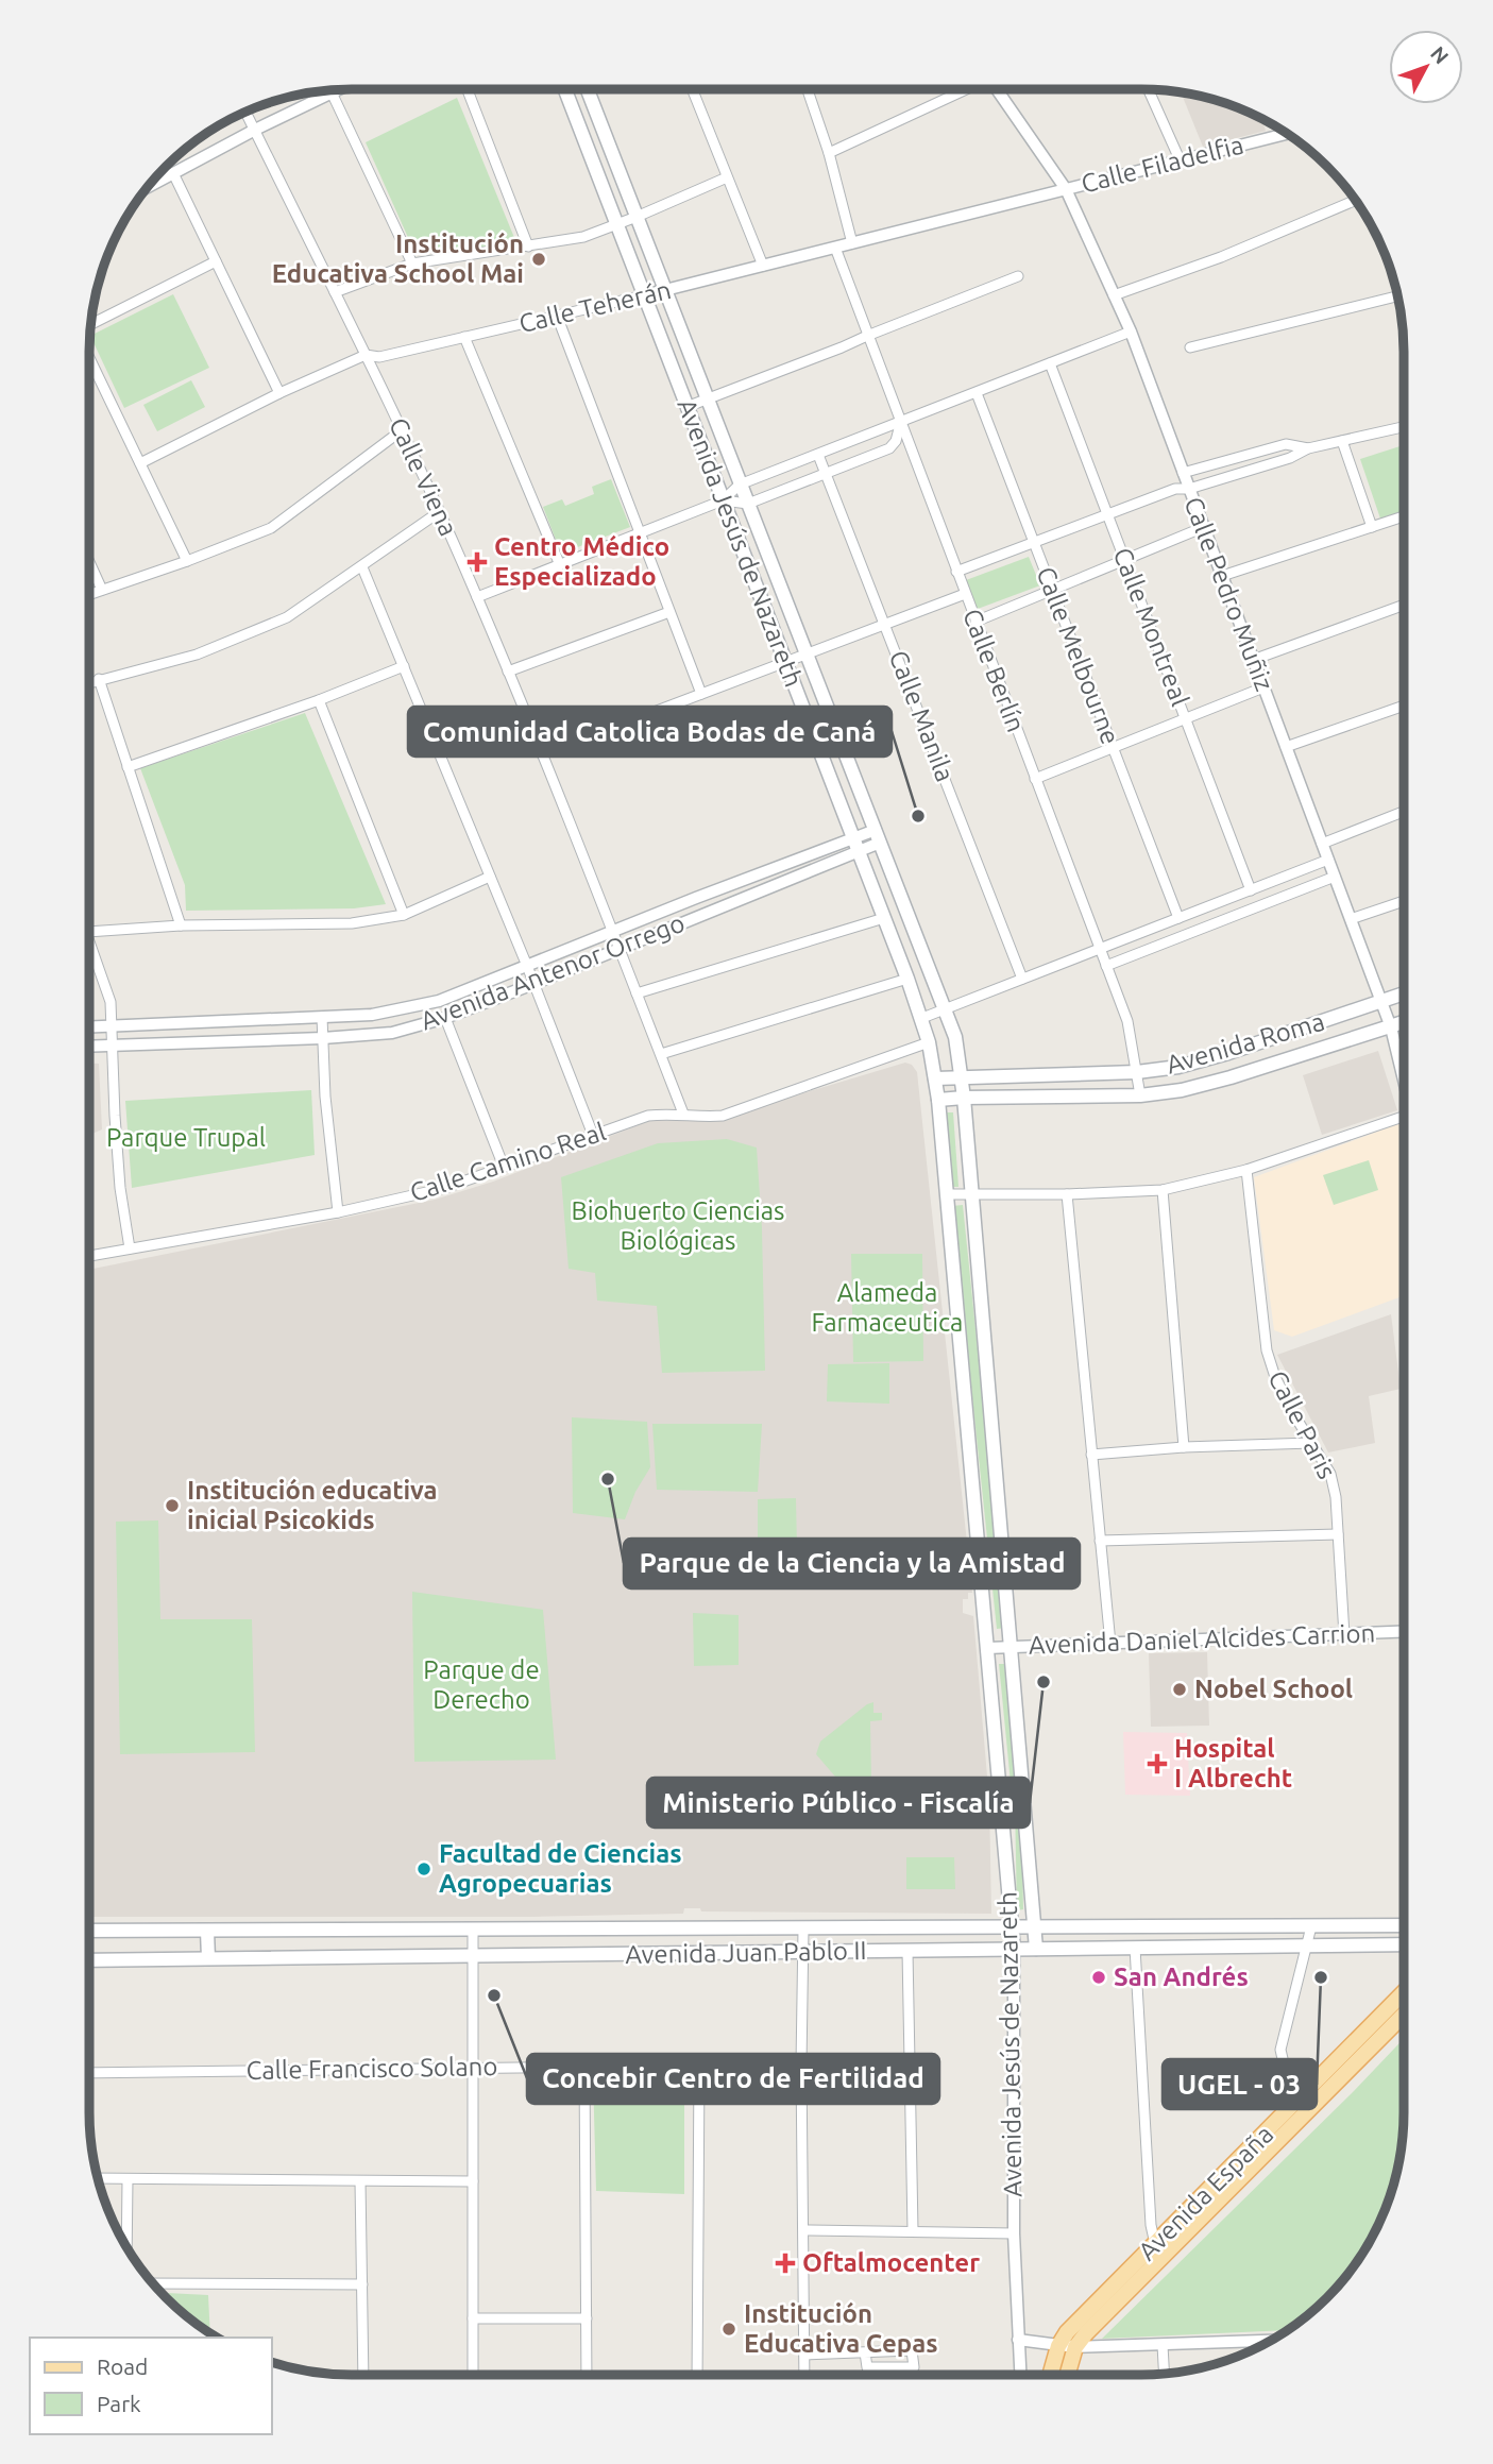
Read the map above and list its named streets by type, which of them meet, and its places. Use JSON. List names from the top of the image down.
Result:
{
  "streets": {
    "main road": [
      "Avenida Jesús de Nazareth",
      "Avenida Roma",
      "Avenida Juan Pablo II",
      "Avenida España"
    ],
    "street": [
      "Calle Filadelfia",
      "Calle Teherán",
      "Calle Viena",
      "Calle Pedro Muñiz",
      "Calle Montreal",
      "Calle Melbourne",
      "Calle Berlín",
      "Calle Manila",
      "Avenida Antenor Orrego",
      "Calle Camino Real",
      "Calle Paris",
      "Avenida Daniel Alcides Carrion",
      "Calle Francisco Solano"
    ]
  },
  "crossings": [
    ["Calle Filadelfia", "Calle Teherán"],
    ["Calle Filadelfia", "Calle Pedro Muñiz"],
    ["Calle Teherán", "Calle Viena"],
    ["Calle Teherán", "Avenida Jesús de Nazareth"],
    ["Calle Teherán", "Calle Pedro Muñiz"],
    ["Calle Teherán", "Calle Berlín"],
    ["Calle Viena", "Avenida Antenor Orrego"],
    ["Calle Viena", "Calle Camino Real"],
    ["Avenida Jesús de Nazareth", "Avenida Antenor Orrego"],
    ["Avenida Jesús de Nazareth", "Avenida Roma"],
    ["Avenida Jesús de Nazareth", "Calle Camino Real"],
    ["Avenida Jesús de Nazareth", "Avenida Daniel Alcides Carrion"],
    ["Avenida Jesús de Nazareth", "Avenida Juan Pablo II"],
    ["Calle Pedro Muñiz", "Avenida Roma"],
    ["Calle Berlín", "Avenida Roma"],
    ["Calle Paris", "Avenida Daniel Alcides Carrion"]
  ],
  "parks": [
    "Parque Trupal",
    "Biohuerto Ciencias Biológicas",
    "Alameda Farmaceutica",
    "Parque de Derecho"
  ],
  "places": {
    "other": [
      "Institución Educativa School Mai",
      "Comunidad Catolica Bodas de Caná",
      "Parque de la Ciencia y la Amistad",
      "Institución educativa inicial Psicokids",
      "Ministerio Público - Fiscalía",
      "Nobel School",
      "Facultad de Ciencias Agropecuarias",
      "San Andrés",
      "UGEL - 03",
      "Concebir Centro de Fertilidad",
      "Institución Educativa Cepas"
    ],
    "health": ["Centro Médico Especializado", "Hospital I Albrecht", "Oftalmocenter"]
  },
  "legend": ["Road", "Park"],
  "north": "top right"
}
